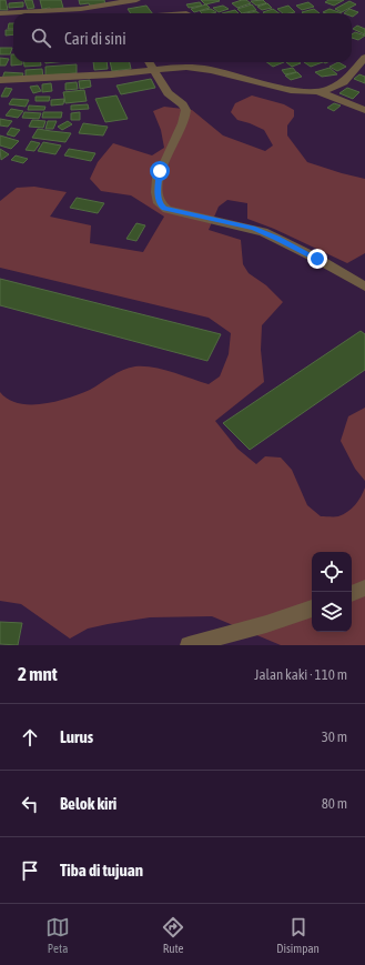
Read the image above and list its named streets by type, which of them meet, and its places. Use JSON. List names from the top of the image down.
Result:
{
  "page": {
    "search": "Cari di sini",
    "heading": ["2 mnt", "Jalan kaki · 110 m"],
    "list": [
      ["Lurus", "30 m"],
      ["Belok kiri", "80 m"],
      "Tiba di tujuan"
    ],
    "nav": ["Peta", "Rute", "Disimpan"]
  }
}
